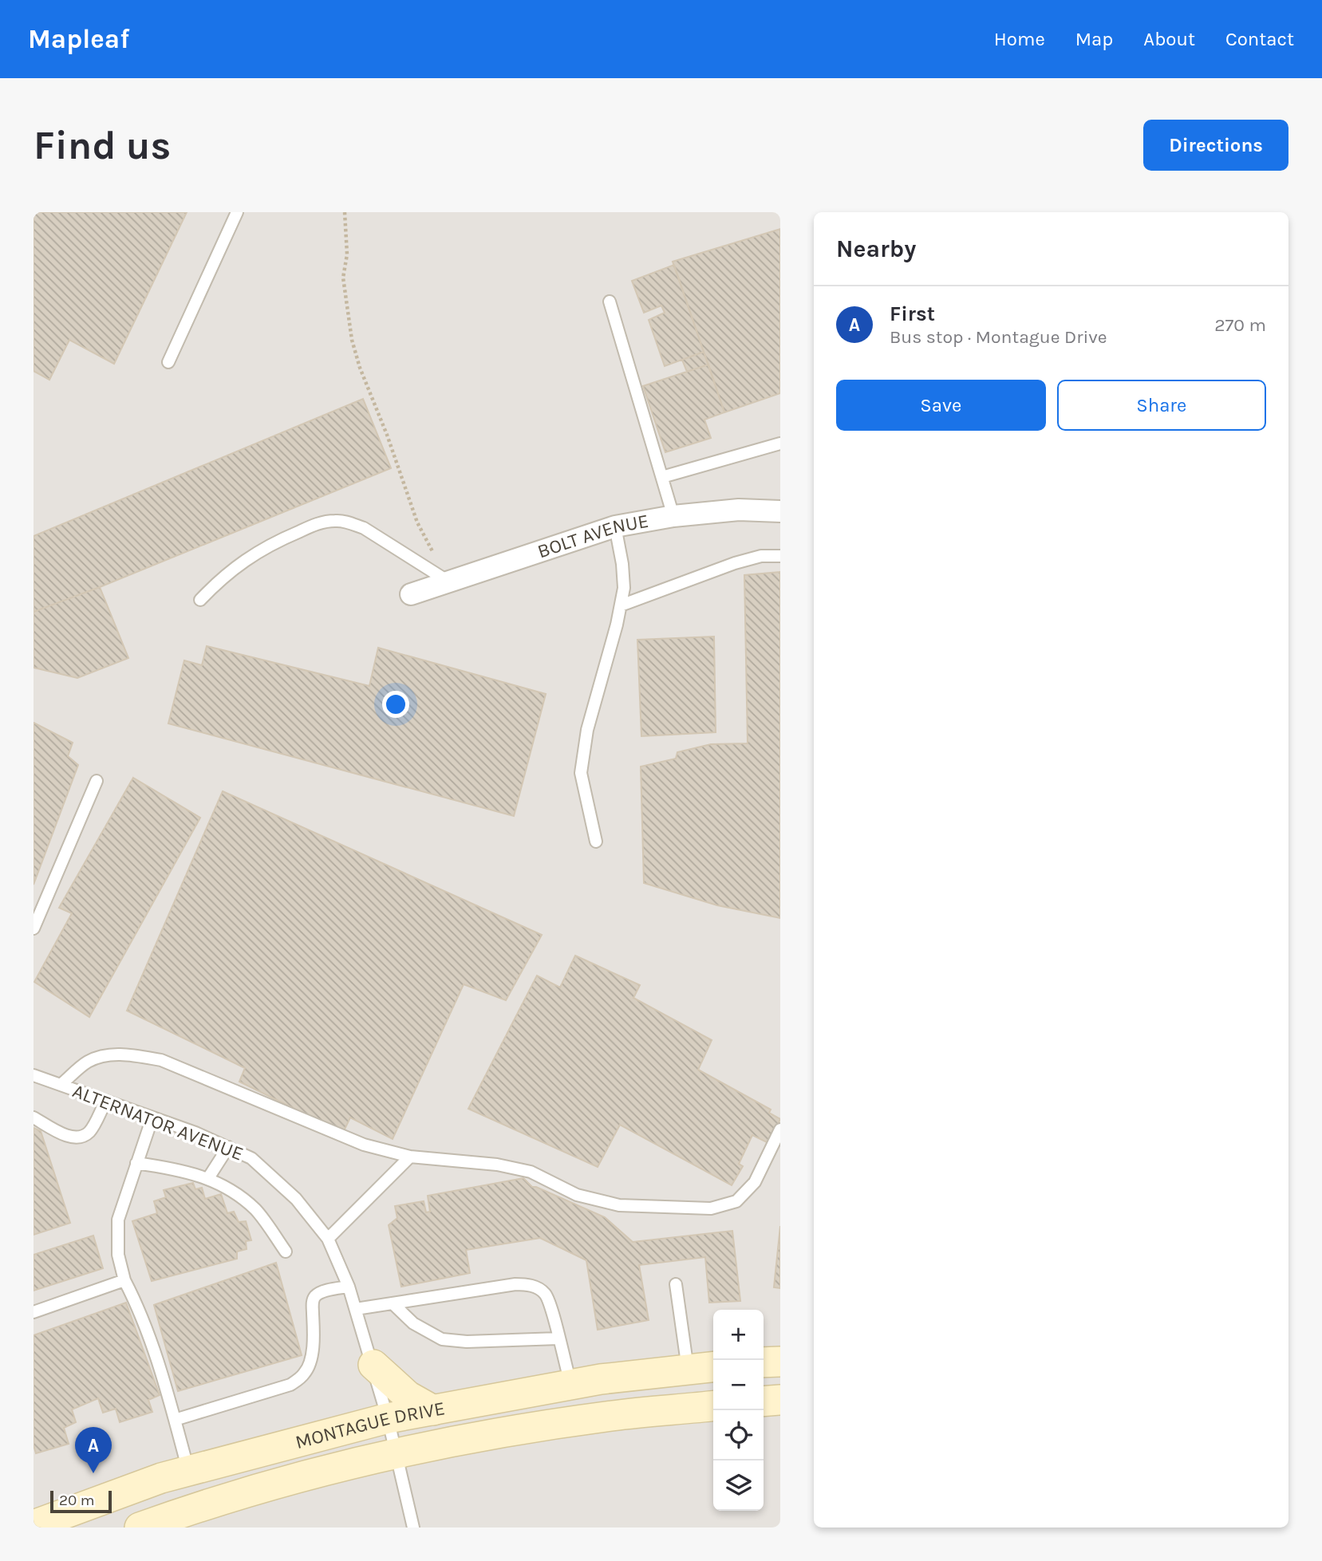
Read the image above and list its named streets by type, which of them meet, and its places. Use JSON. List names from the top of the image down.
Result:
{
  "streets": {
    "main road": ["MONTAGUE DRIVE"],
    "street": ["BOLT AVENUE"],
    "lane": ["ALTERNATOR AVENUE"]
  },
  "crossings": [
    ["ALTERNATOR AVENUE", "MONTAGUE DRIVE"]
  ],
  "scale_bar": "20 m",
  "page": {
    "header": "Mapleaf",
    "nav": [
      "Home",
      "Map",
      "About",
      "Contact"
    ],
    "buttons": [
      "Directions",
      ["Save", "Share"]
    ],
    "title": "Find us",
    "heading": "Nearby",
    "list": [
      {
        "mark": "A",
        "name": "First",
        "note": "Bus stop · Montague Drive",
        "value": "270 m"
      }
    ],
    "map_buttons": ["+", "−"],
    "pins": "A",
    "scale": "20 m"
  }
}
